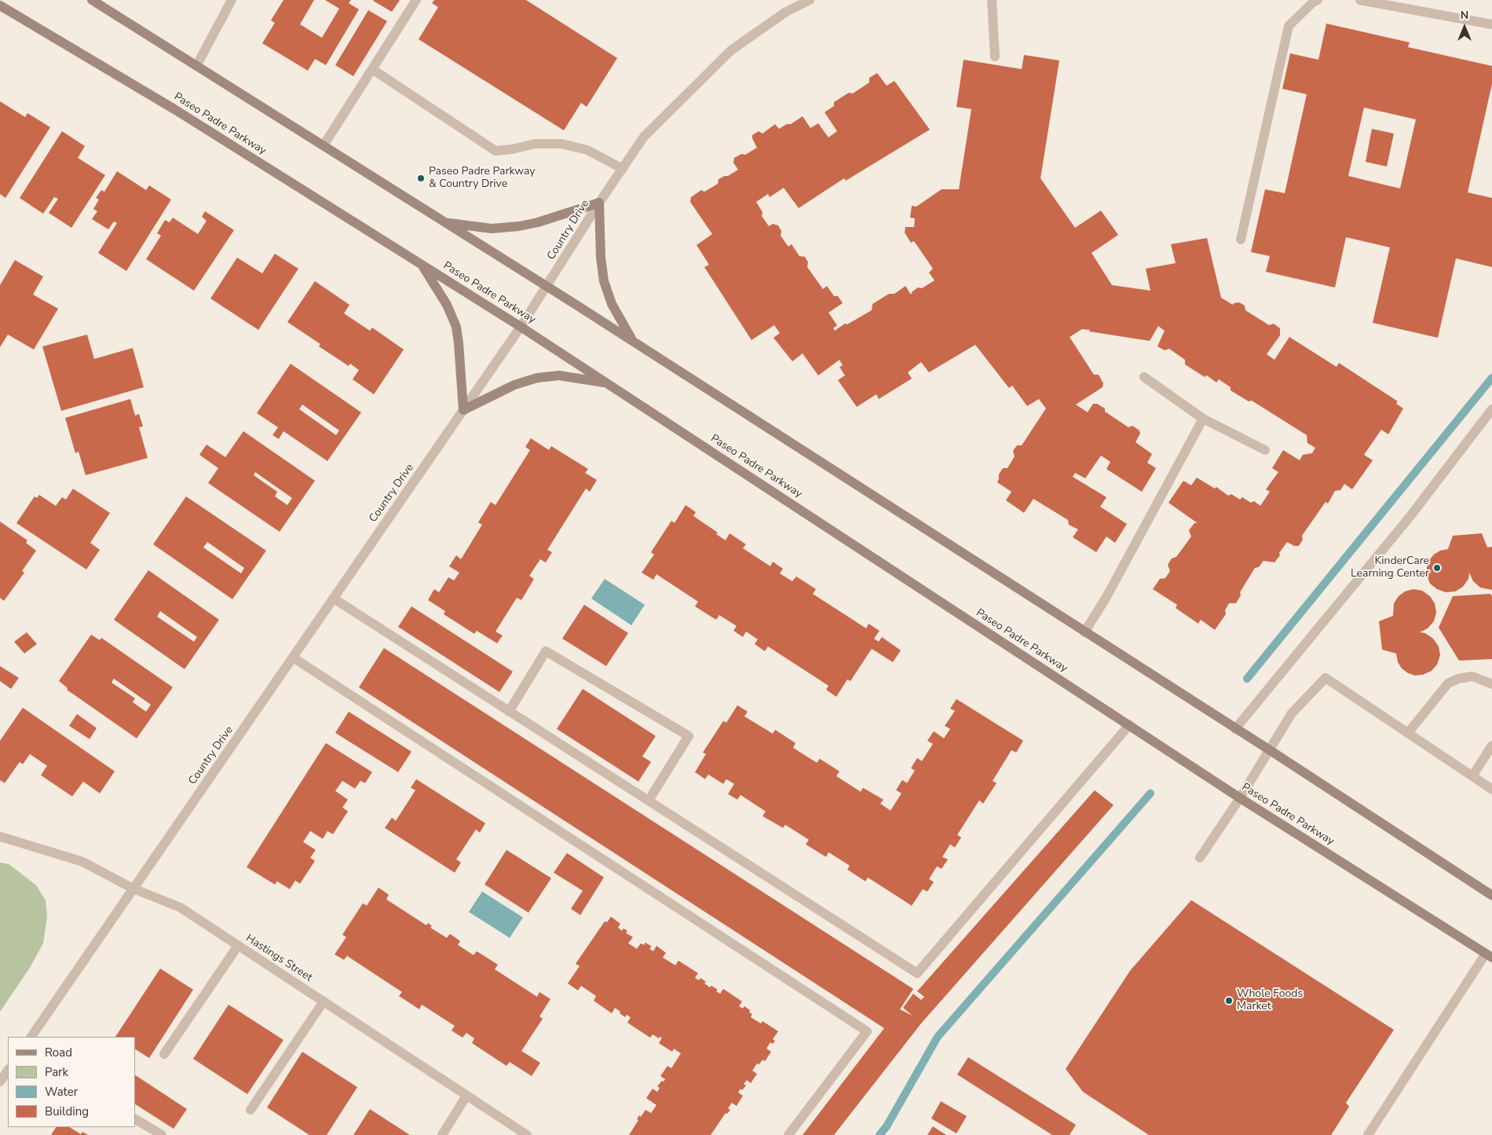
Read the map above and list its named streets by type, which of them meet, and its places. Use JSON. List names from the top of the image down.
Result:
{
  "streets": {
    "main road": ["Paseo Padre Parkway"],
    "street": ["Country Drive", "Hastings Street"]
  },
  "crossings": [
    ["Paseo Padre Parkway", "Country Drive"],
    ["Country Drive", "Hastings Street"]
  ],
  "places": ["Paseo Padre Parkway & Country Drive", "KinderCare Learning Center", "Whole Foods Market"],
  "legend": [
    "Road",
    "Park",
    "Water",
    "Building"
  ],
  "north": "top"
}
